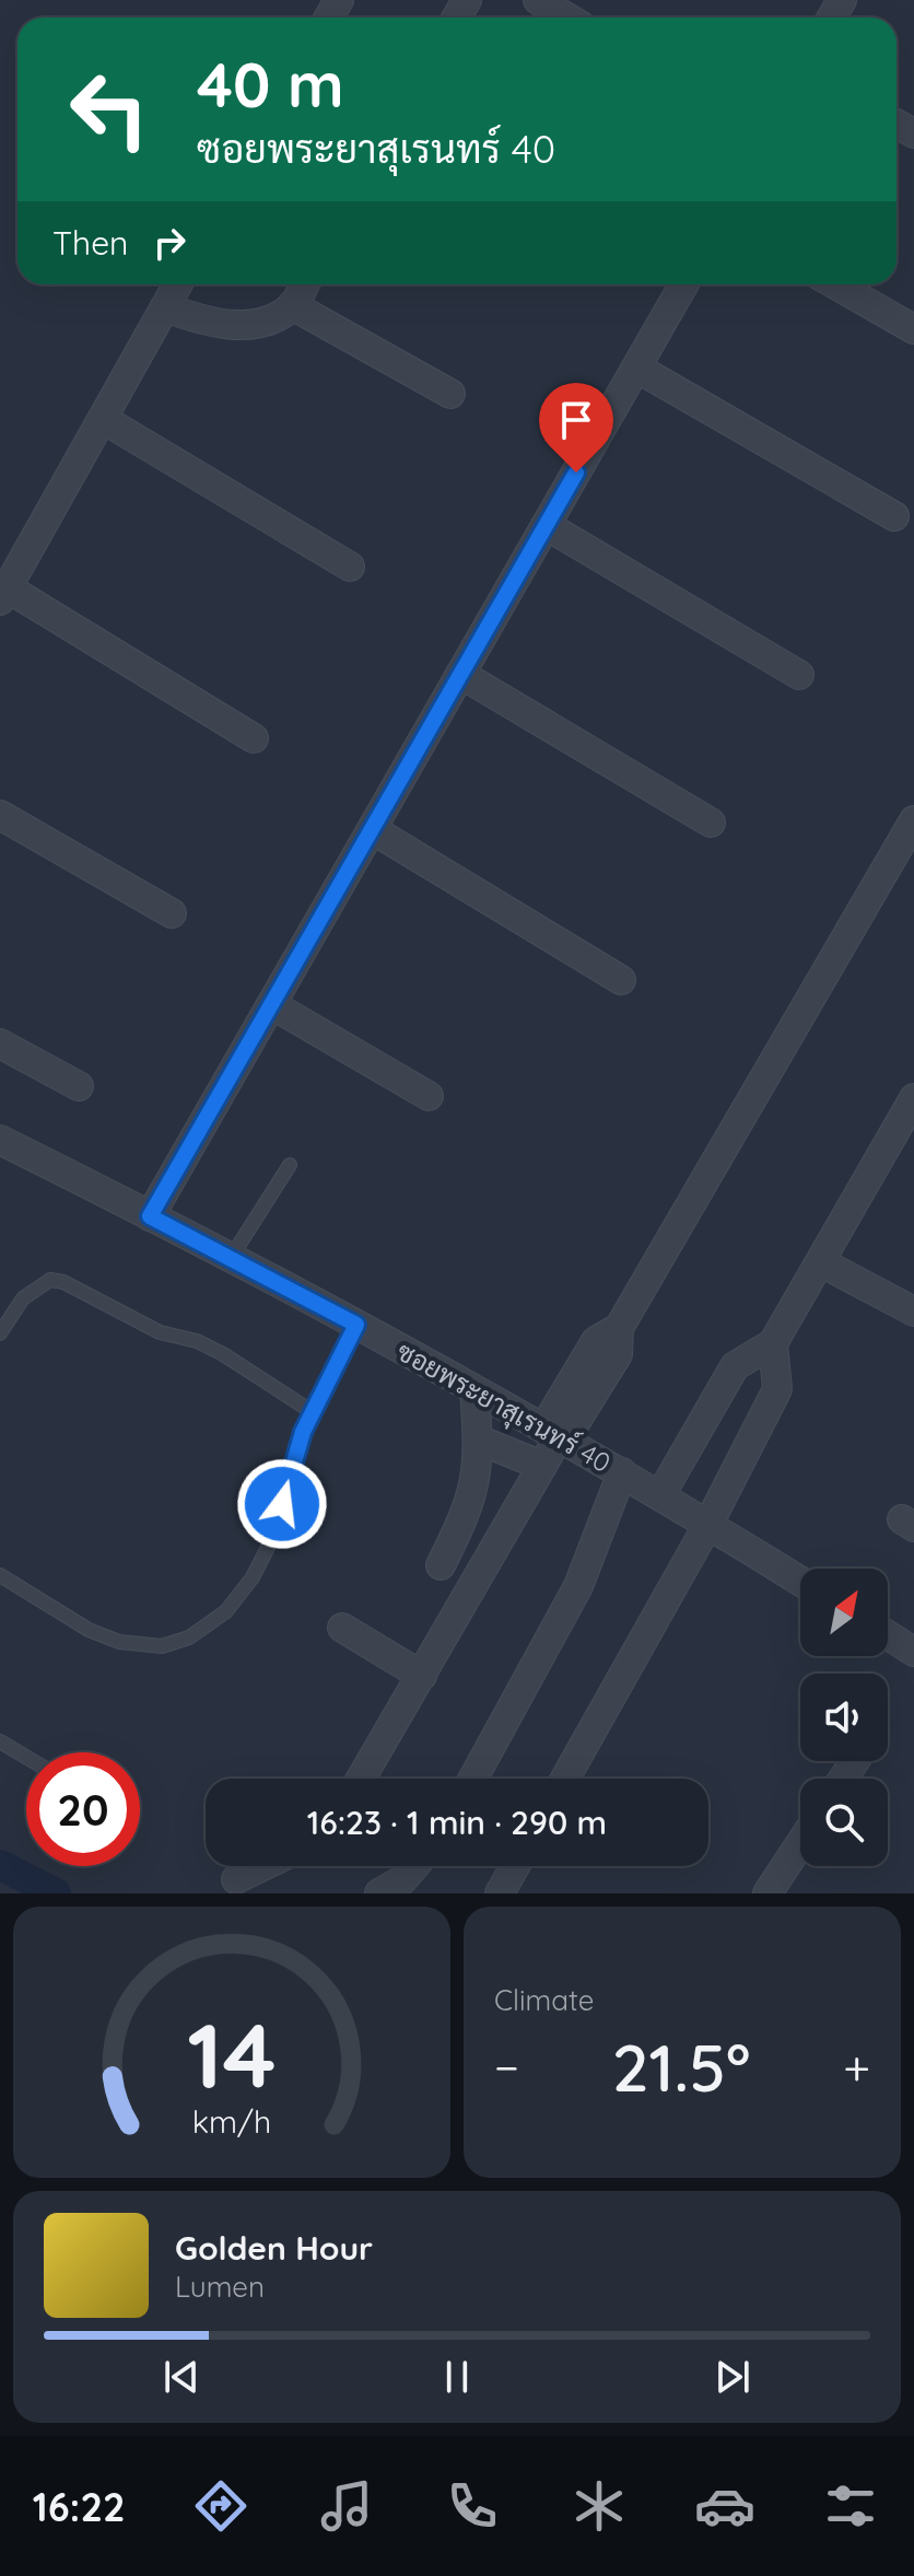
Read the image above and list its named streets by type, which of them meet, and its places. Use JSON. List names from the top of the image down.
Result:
{
  "streets": {
    "street": ["ซอยพระยาสุเรนทร์ 40"]
  },
  "north": "top right",
  "page": {
    "turn": ["40 m", "ซอยพระยาสุเรนทร์ 40"],
    "then": "Then",
    "limit": "20",
    "trip": "16:23 · 1 min · 290 m",
    "tile": "Climate",
    "heat": ["−", "21.5°", "+"],
    "song": ["Golden Hour", "Lumen"],
    "tabs": "16:22",
    "gauge": ["14", "km/h"]
  }
}
